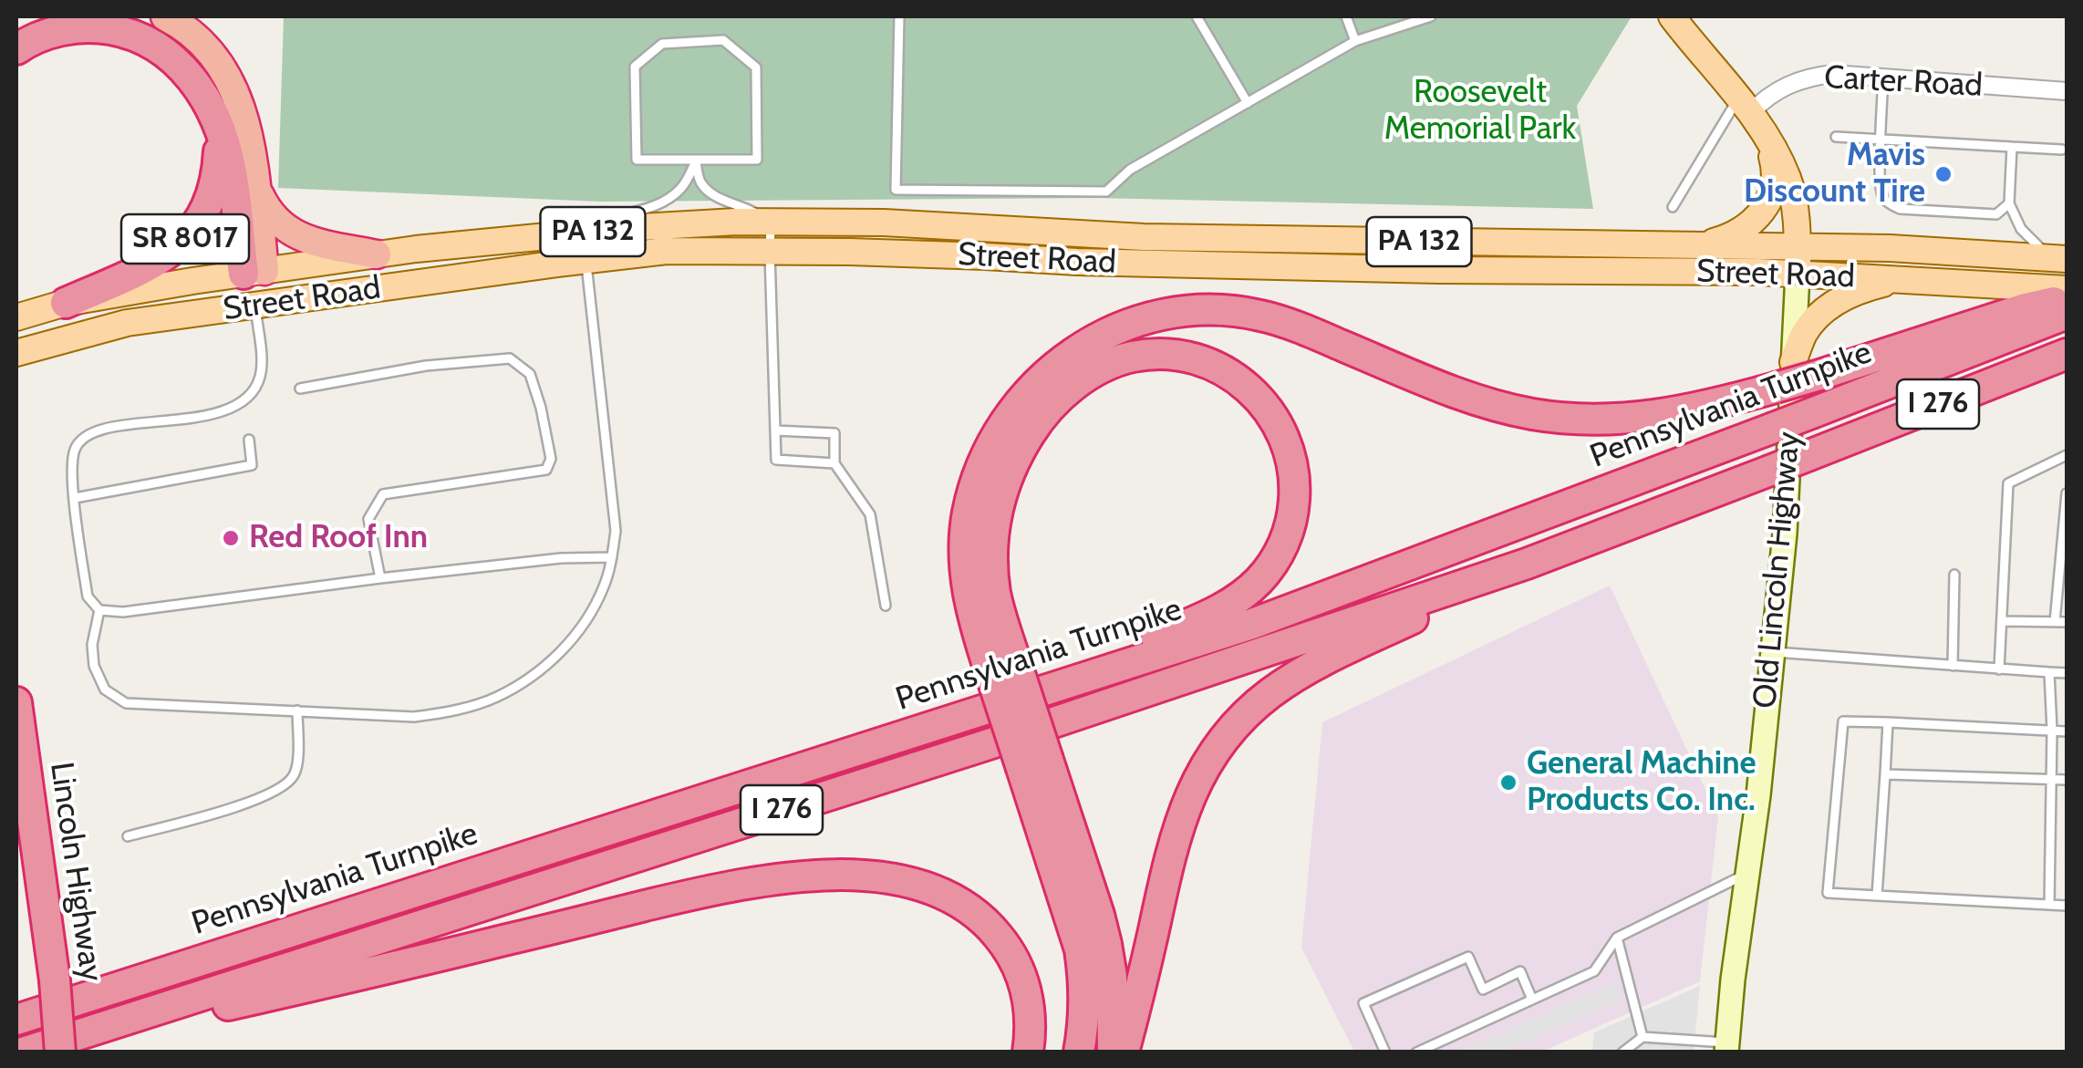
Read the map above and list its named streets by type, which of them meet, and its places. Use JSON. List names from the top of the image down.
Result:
{
  "streets": {
    "highway": [
      "SR 8017",
      "I 276",
      "Pennsylvania Turnpike",
      "Lincoln Highway"
    ],
    "main road": ["PA 132", "Street Road", "Old Lincoln Highway"],
    "street": ["Carter Road"]
  },
  "crossings": [
    ["Carter Road", "Old Lincoln Highway"],
    ["SR 8017", "Street Road"],
    ["Street Road", "Old Lincoln Highway"],
    ["Pennsylvania Turnpike", "Lincoln Highway"]
  ],
  "parks": ["Roosevelt Memorial Park"],
  "places": ["Mavis Discount Tire", "Red Roof Inn", "General Machine Products Co. Inc."]
}
